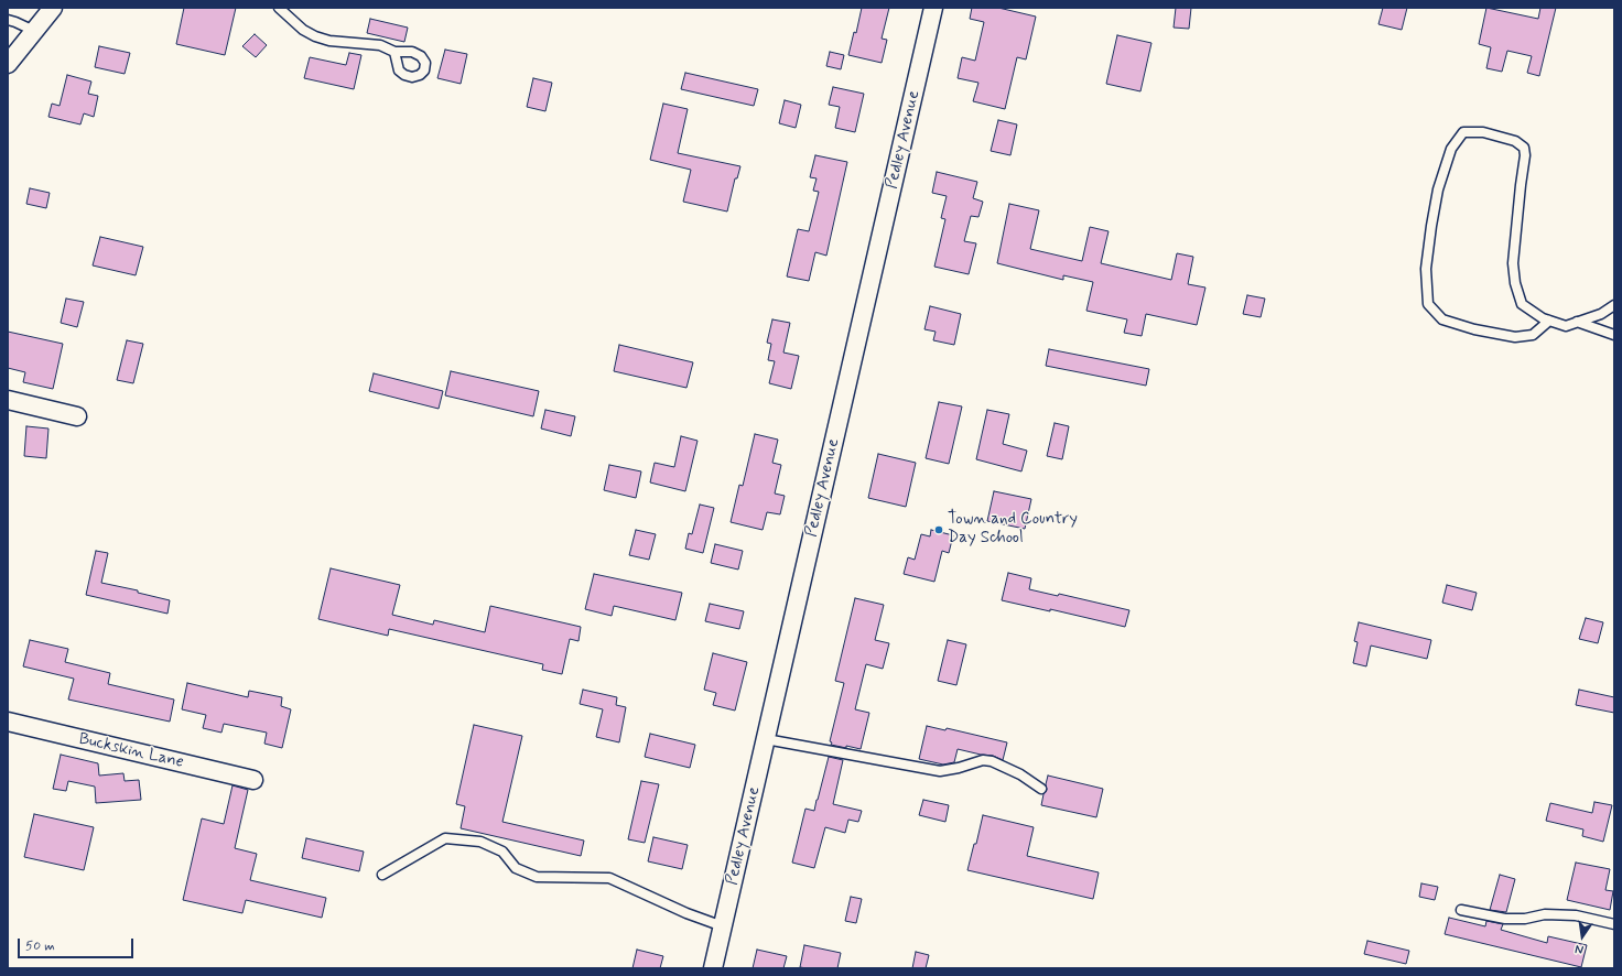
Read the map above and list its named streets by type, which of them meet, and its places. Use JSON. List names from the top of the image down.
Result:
{
  "streets": {
    "street": ["Pedley Avenue", "Buckskin Lane"]
  },
  "places": ["Town and Country Day School"],
  "scale_bar": "50 m",
  "north": "bottom"
}
